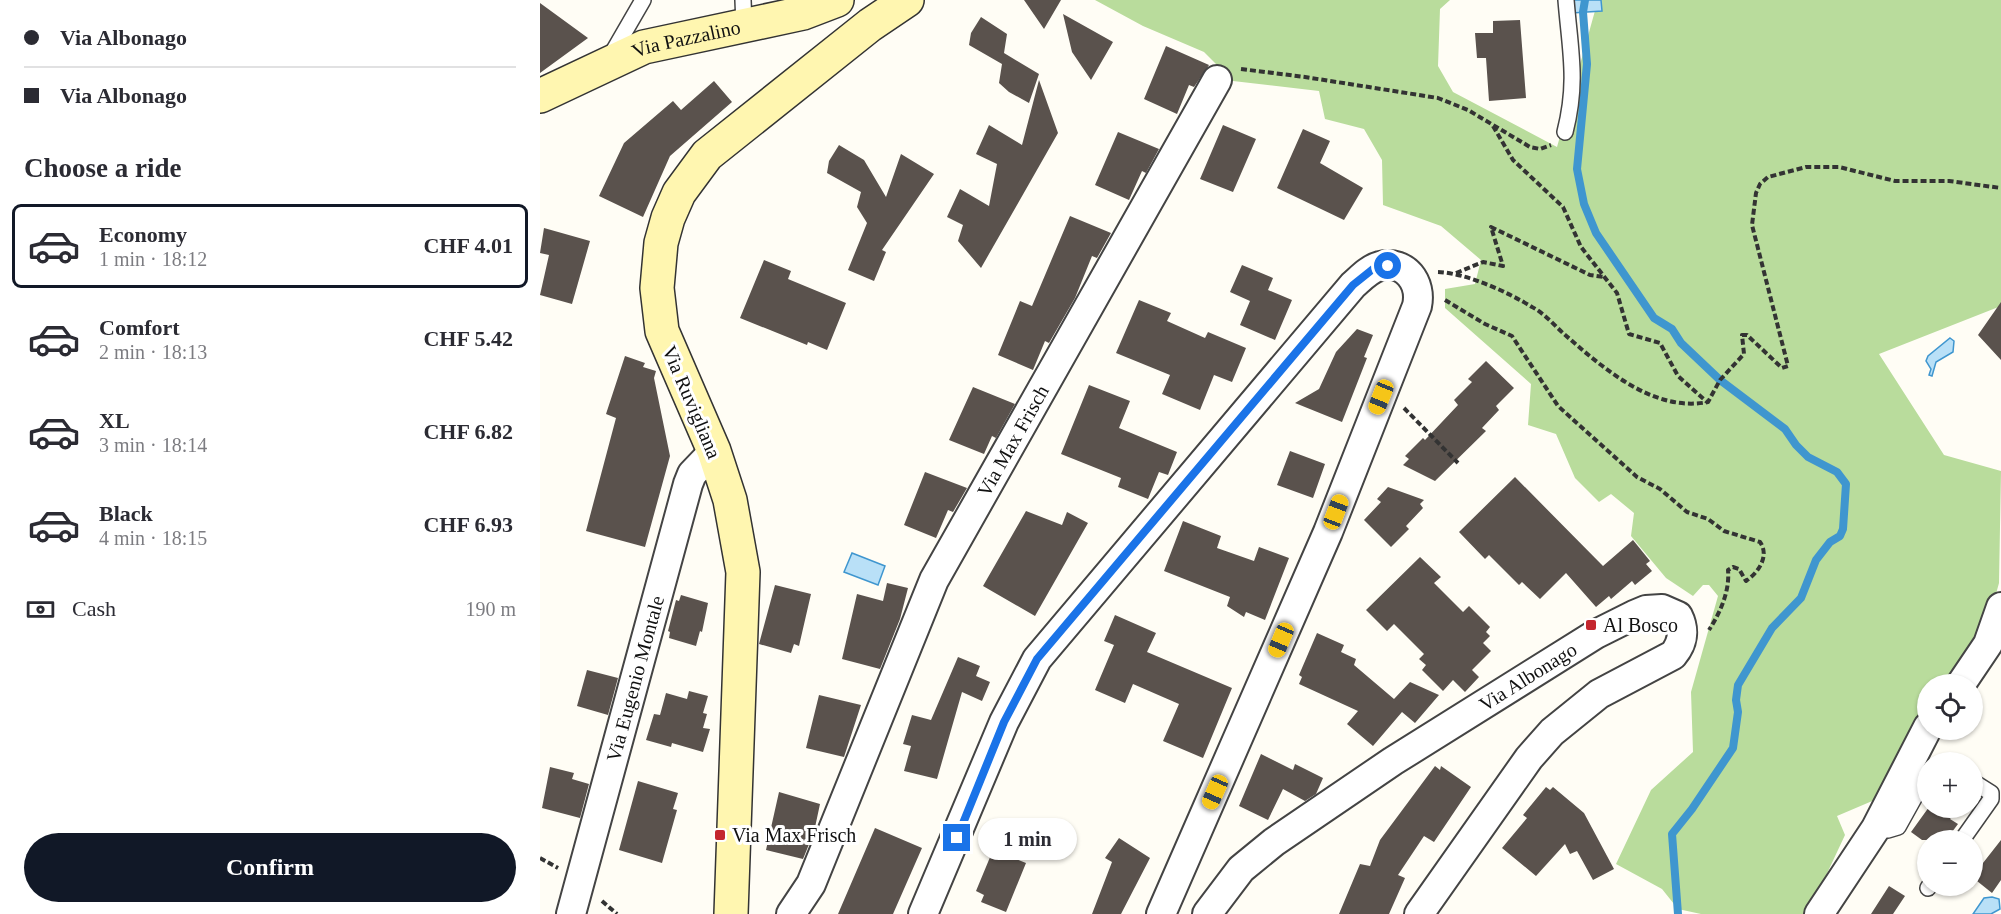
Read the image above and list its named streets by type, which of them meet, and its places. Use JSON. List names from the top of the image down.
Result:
{
  "streets": {
    "main road": ["Via Pazzalino", "Via Ruvigliana"],
    "street": ["Via Max Frisch", "Via Albonago", "Via Eugenio Montale"]
  },
  "crossings": [
    ["Via Ruvigliana", "Via Eugenio Montale"]
  ],
  "places": {
    "transit": ["Al Bosco", "Via Max Frisch"]
  },
  "page": {
    "banner": ["Via Albonago", "Via Albonago"],
    "heading": "Choose a ride",
    "list": [
      {
        "name": "Economy",
        "note": "1 min · 18:12",
        "value": "CHF 4.01"
      },
      {
        "name": "Comfort",
        "note": "2 min · 18:13",
        "value": "CHF 5.42"
      },
      {
        "name": "XL",
        "note": "3 min · 18:14",
        "value": "CHF 6.82"
      },
      {
        "name": "Black",
        "note": "4 min · 18:15",
        "value": "CHF 6.93"
      }
    ],
    "pay": ["Cash", "190 m"],
    "map_buttons": ["+", "−"],
    "bubble": "1 min",
    "buttons": "Confirm"
  }
}
